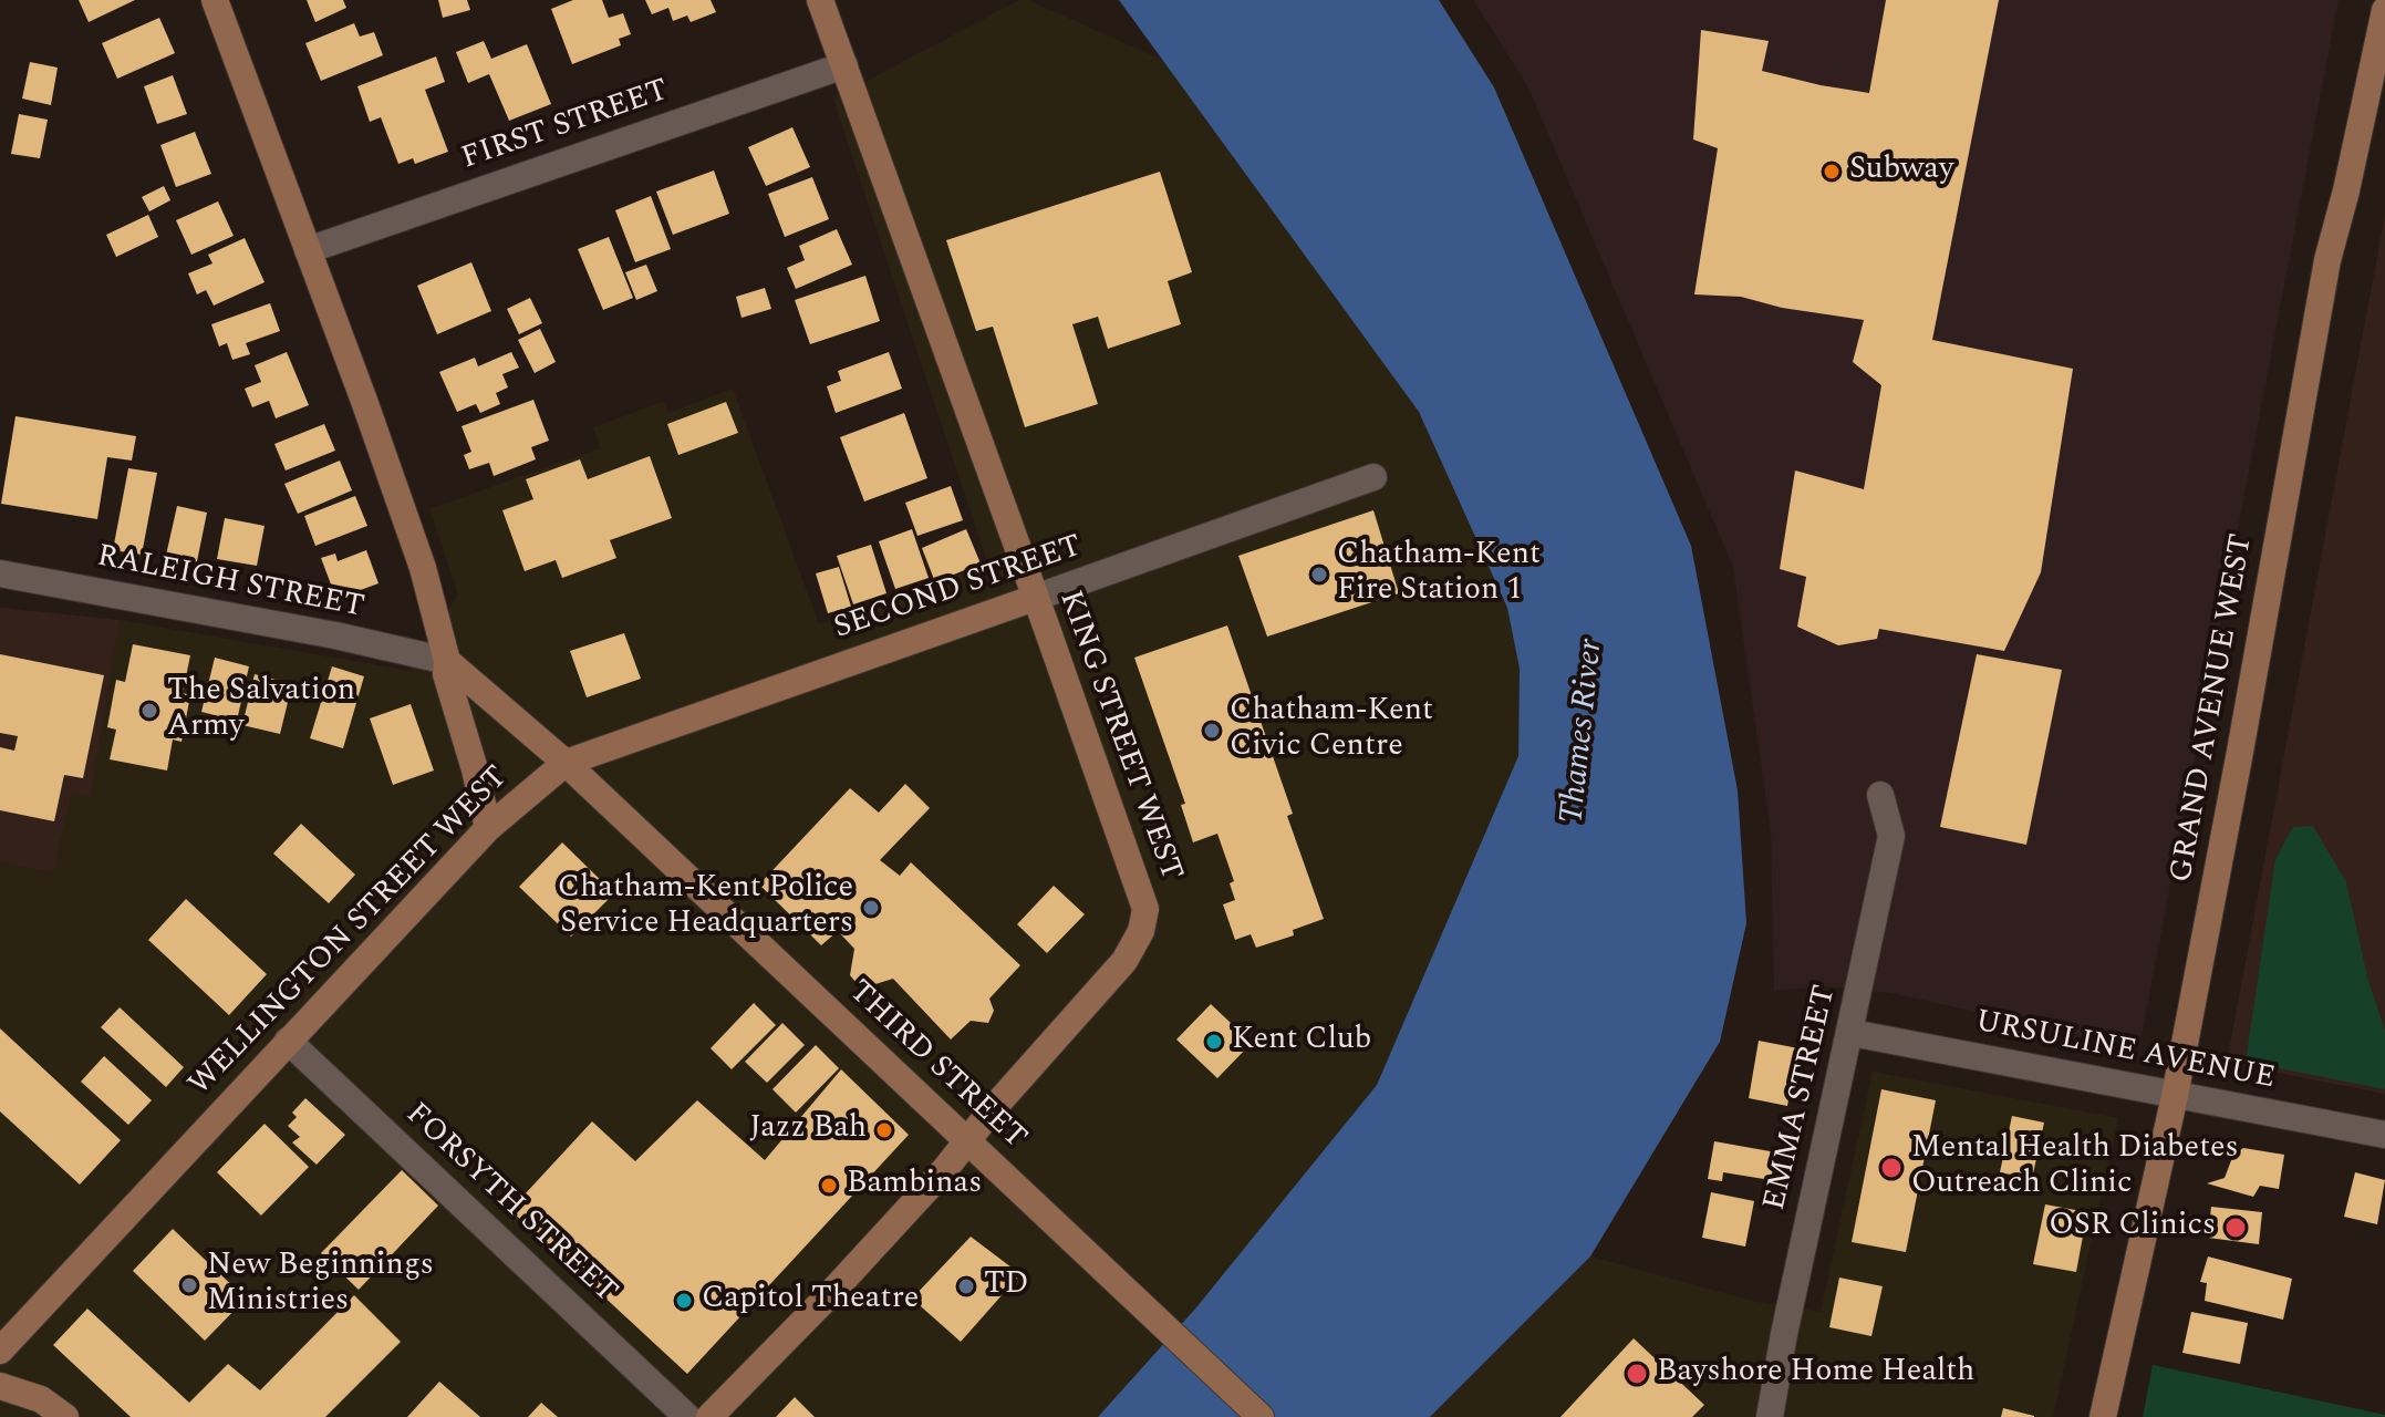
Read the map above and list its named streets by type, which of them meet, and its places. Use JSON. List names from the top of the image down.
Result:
{
  "streets": {
    "street": [
      "FIRST STREET",
      "RALEIGH STREET",
      "SECOND STREET",
      "GRAND AVENUE WEST",
      "KING STREET WEST",
      "WELLINGTON STREET WEST",
      "URSULINE AVENUE",
      "THIRD STREET",
      "EMMA STREET",
      "FORSYTH STREET"
    ]
  },
  "crossings": [
    ["FIRST STREET", "KING STREET WEST"],
    ["SECOND STREET", "KING STREET WEST"],
    ["SECOND STREET", "WELLINGTON STREET WEST"],
    ["SECOND STREET", "THIRD STREET"],
    ["GRAND AVENUE WEST", "URSULINE AVENUE"],
    ["KING STREET WEST", "THIRD STREET"],
    ["WELLINGTON STREET WEST", "THIRD STREET"],
    ["WELLINGTON STREET WEST", "FORSYTH STREET"],
    ["URSULINE AVENUE", "EMMA STREET"]
  ],
  "water": ["Thames River"],
  "places": [
    "Subway",
    "Chatham-Kent Fire Station 1",
    "The Salvation Army",
    "Chatham-Kent Civic Centre",
    "Chatham-Kent Police Service Headquarters",
    "Kent Club",
    "Jazz Bah",
    "Mental Health Diabetes Outreach Clinic",
    "Bambinas",
    "OSR Clinics",
    "New Beginnings Ministries",
    "TD",
    "Capitol Theatre",
    "Bayshore Home Health"
  ]
}
